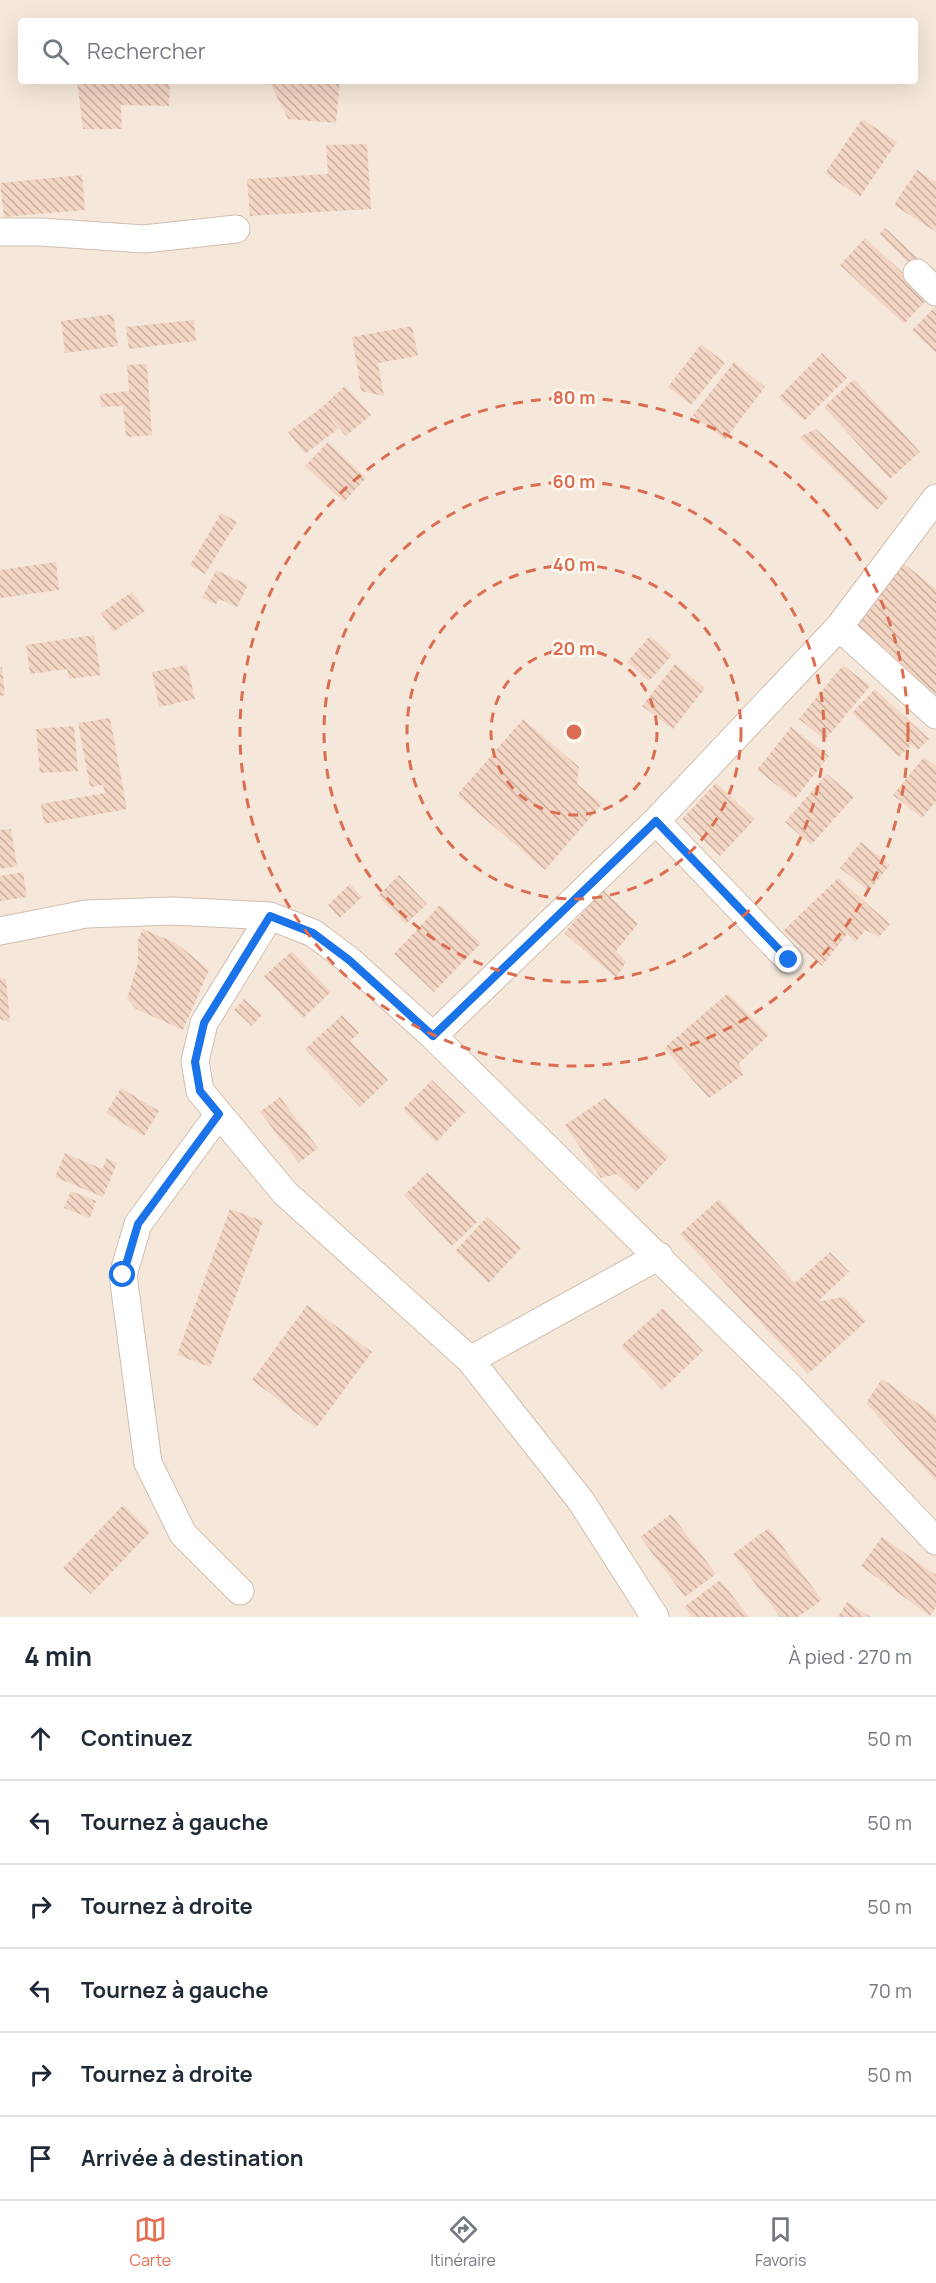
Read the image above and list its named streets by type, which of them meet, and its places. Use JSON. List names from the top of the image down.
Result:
{
  "page": {
    "search": "Rechercher",
    "heading": ["4 min", "À pied · 270 m"],
    "list": [
      ["Continuez", "50 m"],
      ["Tournez à gauche", "50 m"],
      ["Tournez à droite", "50 m"],
      ["Tournez à gauche", "70 m"],
      ["Tournez à droite", "50 m"],
      "Arrivée à destination"
    ],
    "nav": ["Carte", "Itinéraire", "Favoris"]
  },
  "rings": [
    "80 m",
    "60 m",
    "40 m",
    "20 m"
  ]
}
